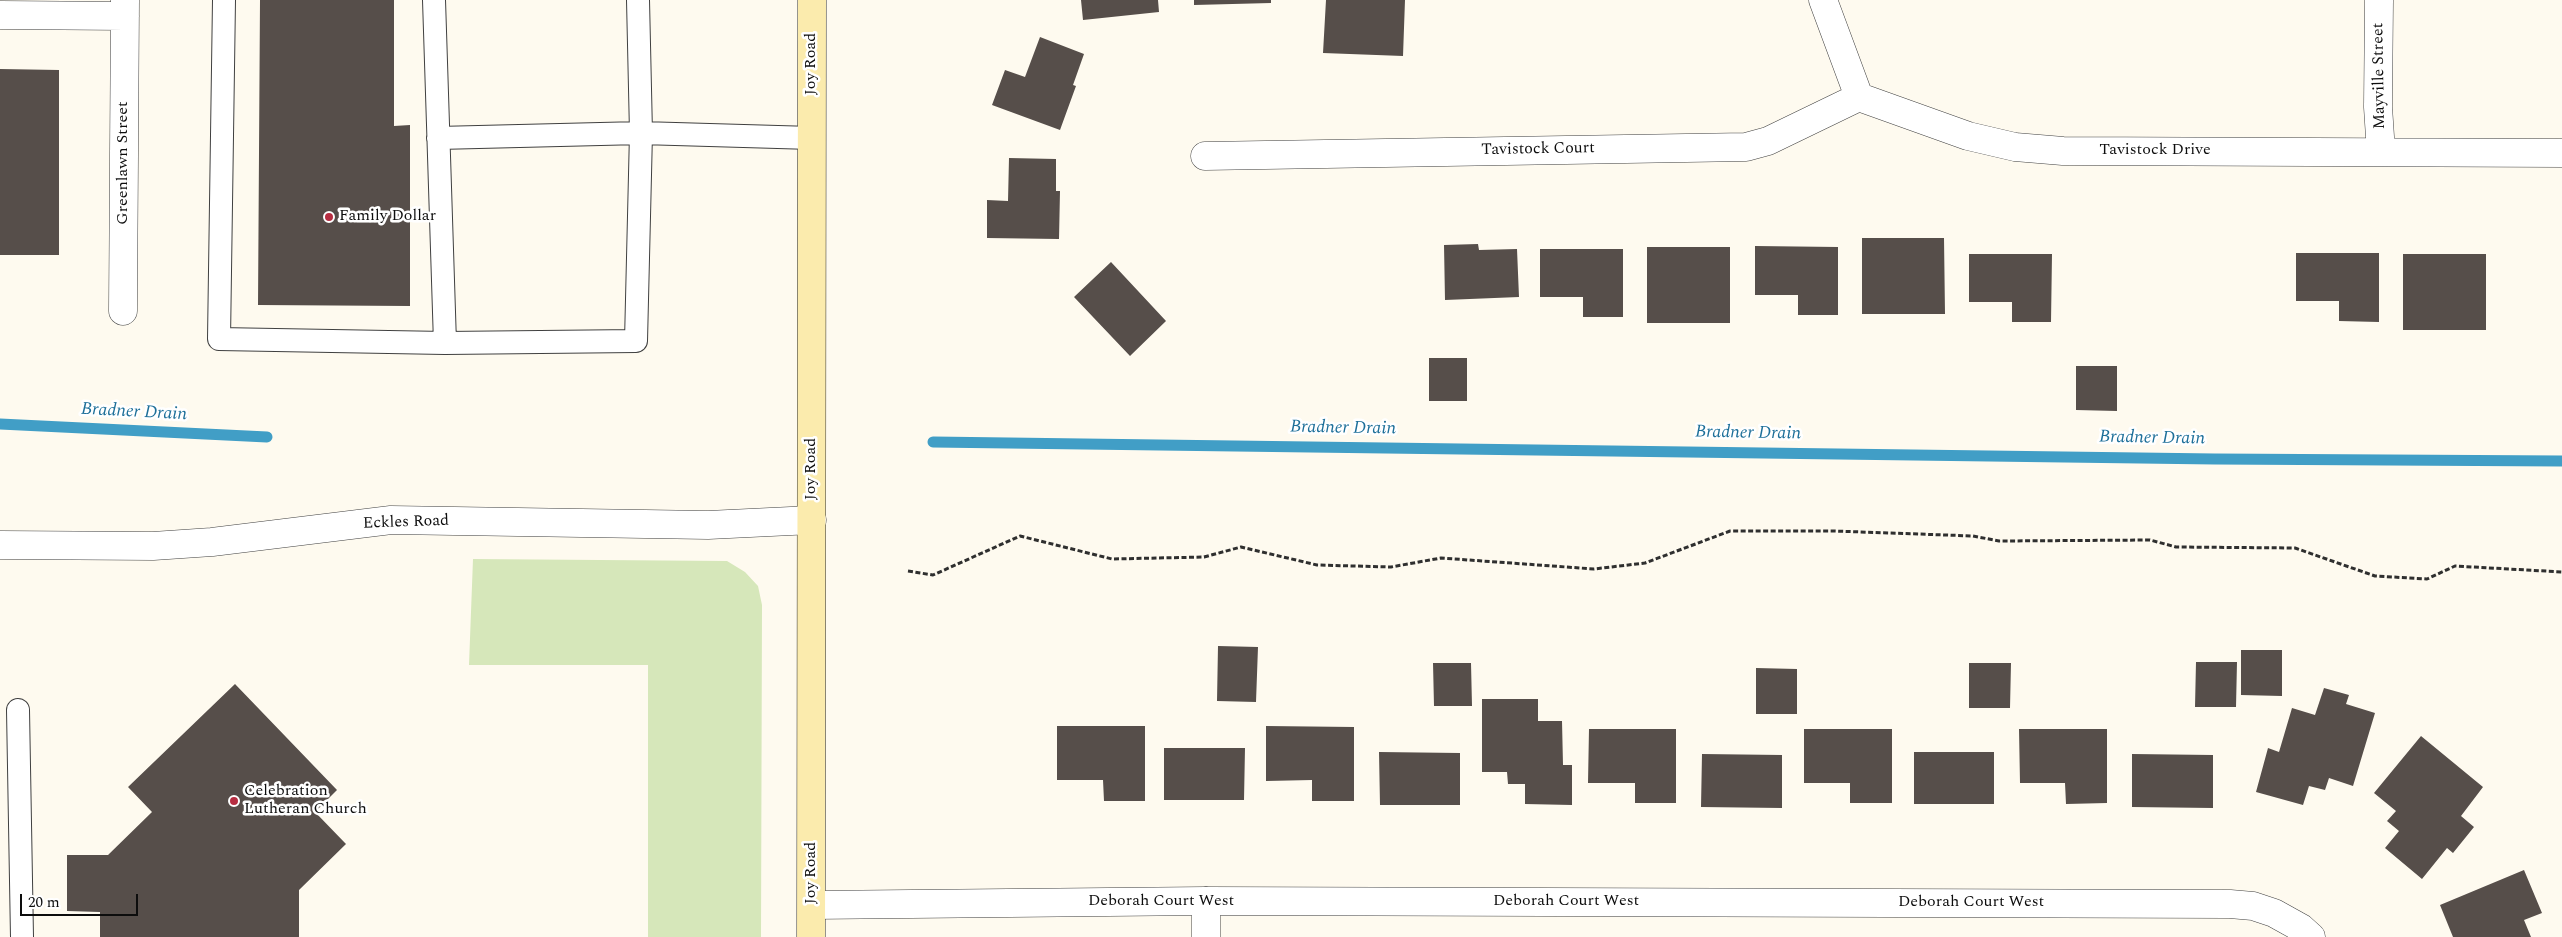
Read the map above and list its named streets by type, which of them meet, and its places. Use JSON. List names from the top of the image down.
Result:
{
  "streets": {
    "street": [
      "Joy Road",
      "Mayville Street",
      "Tavistock Court",
      "Tavistock Drive",
      "Greenlawn Street",
      "Eckles Road",
      "Deborah Court West"
    ]
  },
  "crossings": [
    ["Joy Road", "Eckles Road"],
    ["Joy Road", "Deborah Court West"],
    ["Mayville Street", "Tavistock Drive"],
    ["Tavistock Court", "Tavistock Drive"]
  ],
  "water": ["Bradner Drain"],
  "places": ["Family Dollar", "Celebration Lutheran Church"],
  "scale_bar": "20 m"
}
